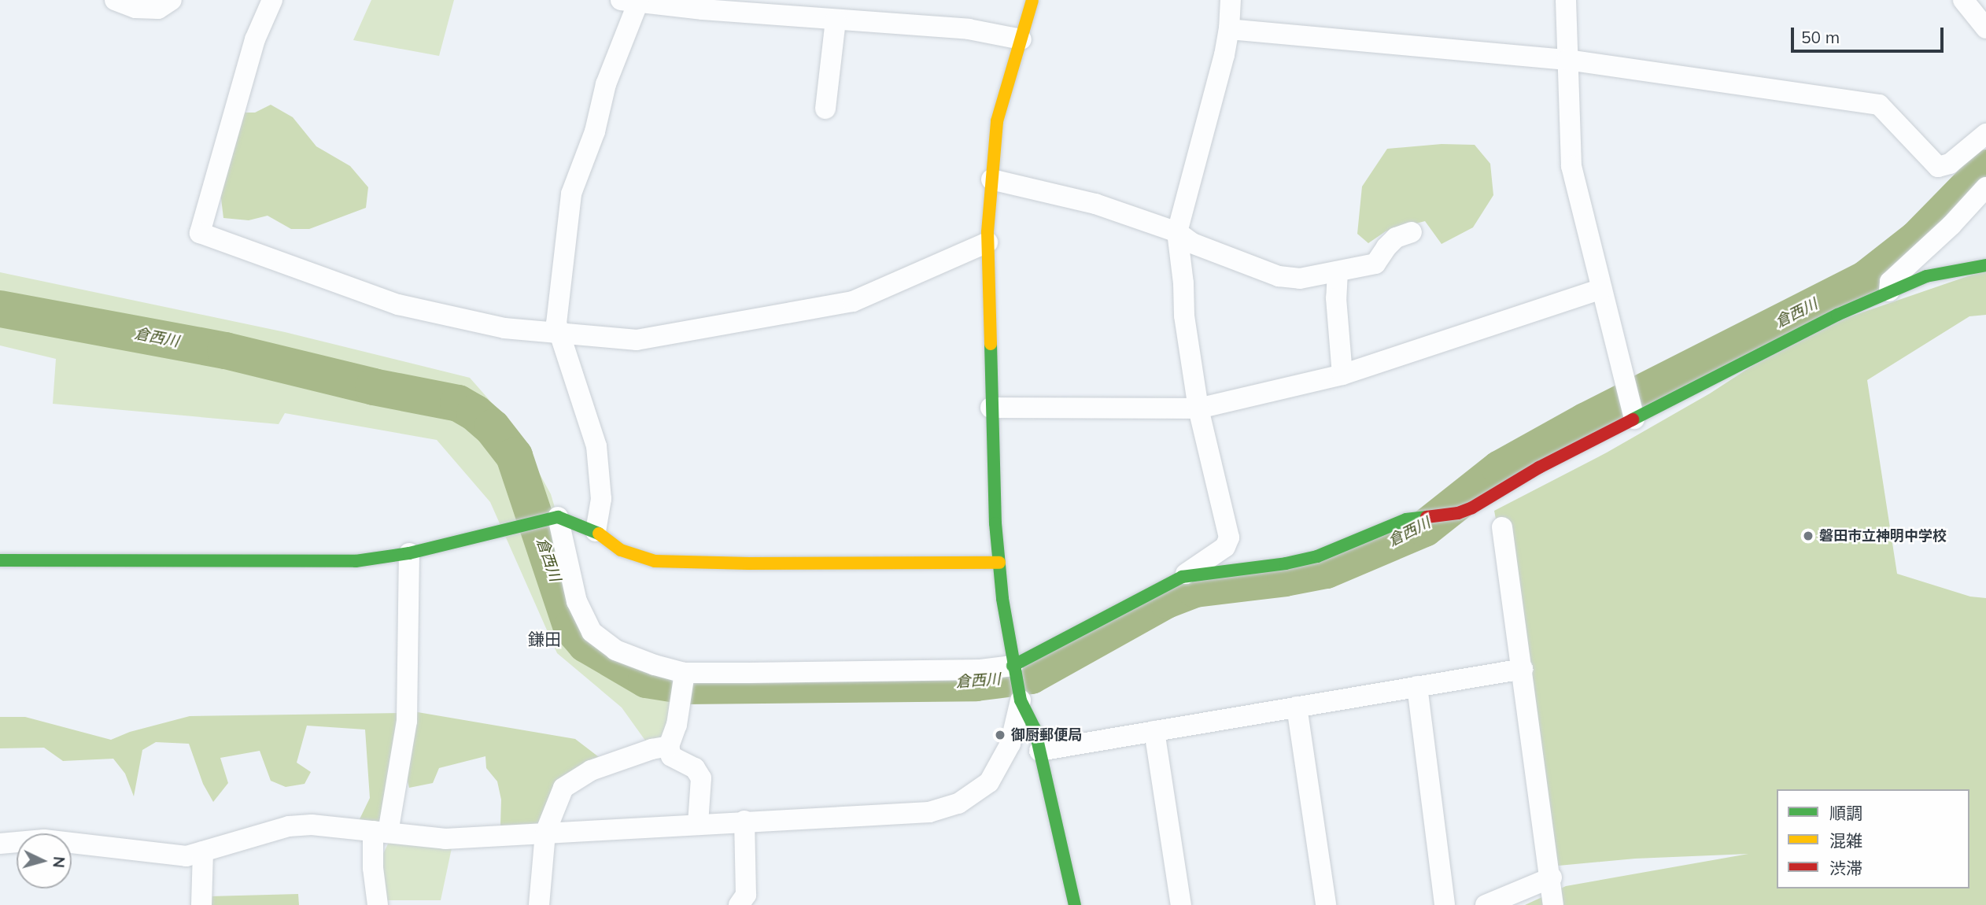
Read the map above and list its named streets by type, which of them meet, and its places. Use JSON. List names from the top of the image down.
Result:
{
  "districts": ["鎌田"],
  "water": ["倉西川"],
  "places": ["磐田市立神明中学校", "御厨郵便局"],
  "legend": ["順調", "混雑", "渋滞"],
  "scale_bar": "50 m",
  "north": "right"
}
